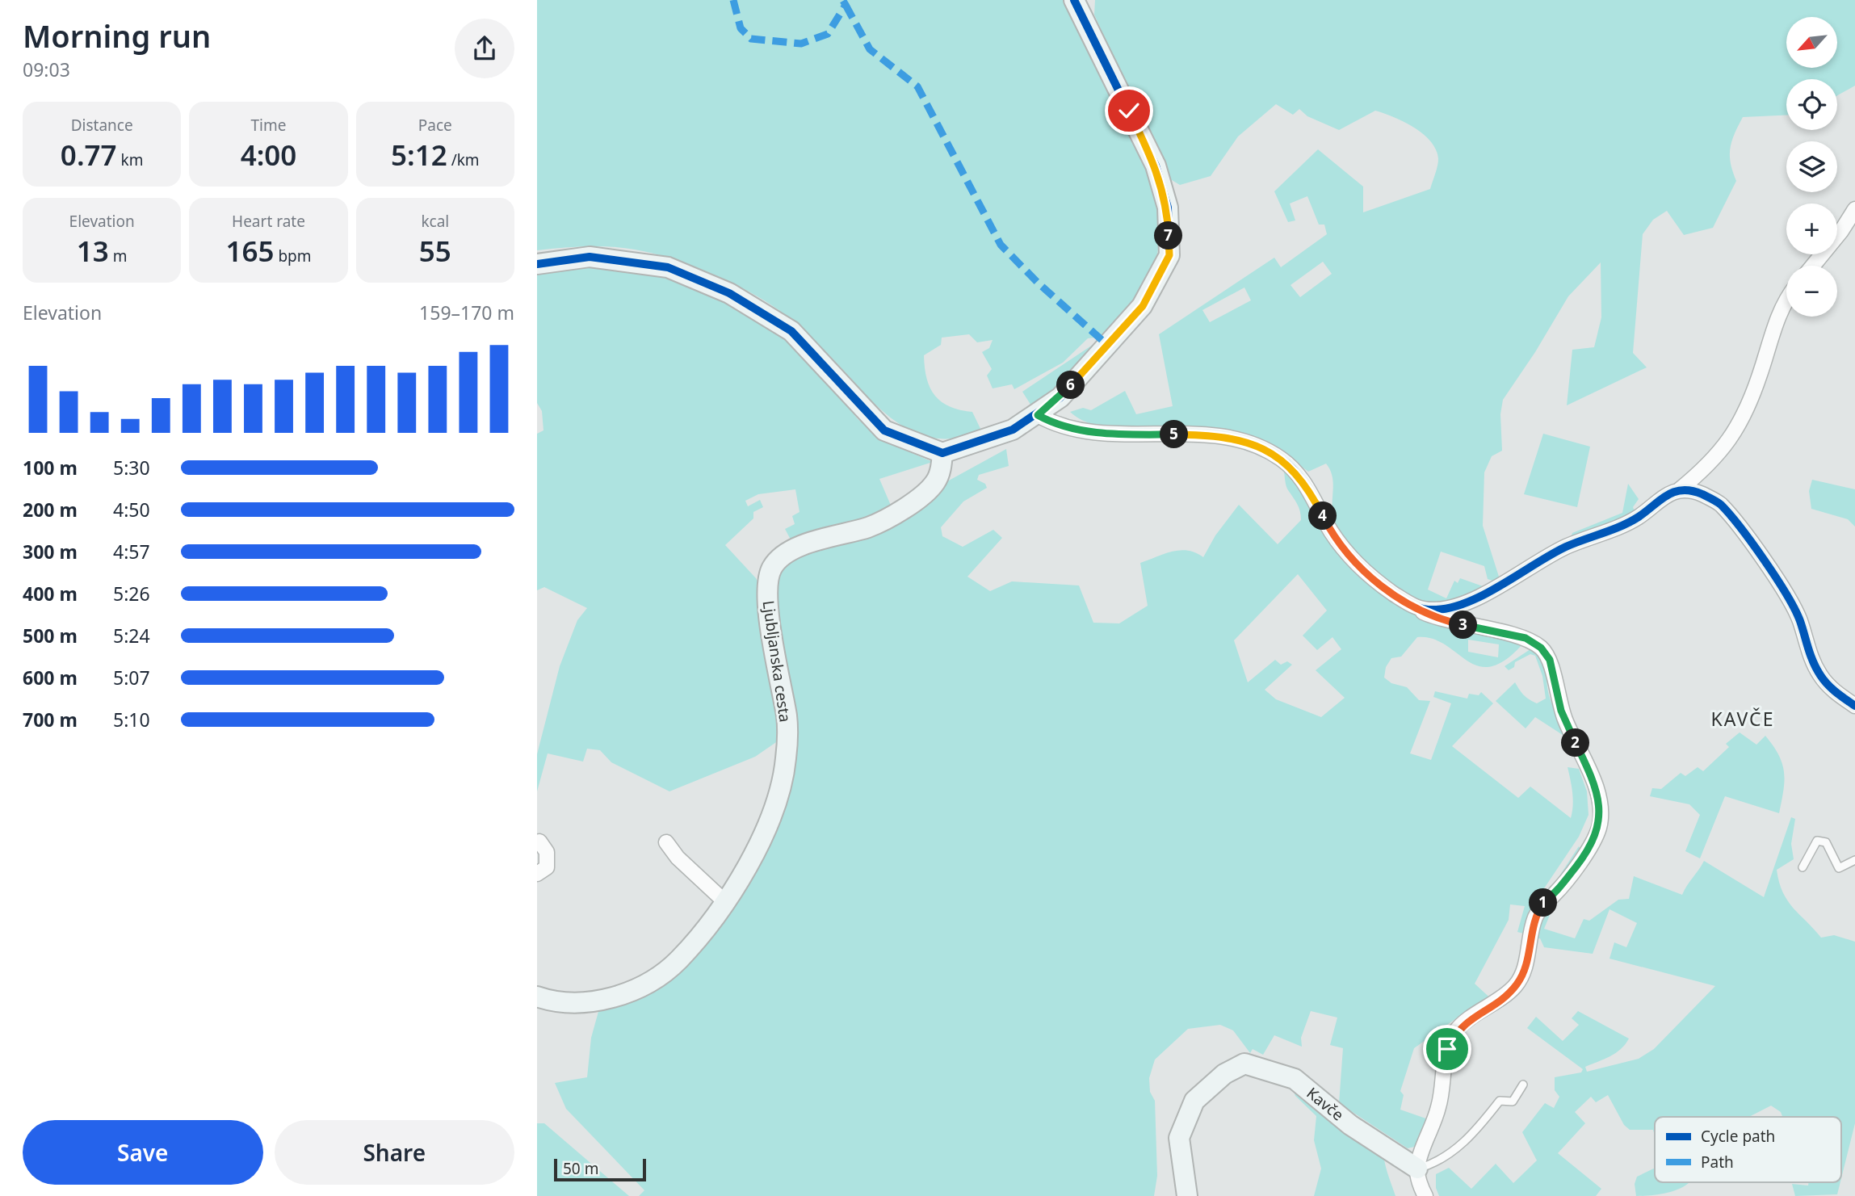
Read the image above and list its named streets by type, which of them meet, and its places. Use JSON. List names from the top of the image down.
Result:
{
  "streets": {
    "street": ["Ljubljanska cesta", "Kavče"]
  },
  "districts": ["KAVČE"],
  "legend": ["Cycle path", "Path"],
  "scale_bar": "50 m",
  "north": "bottom left",
  "page": {
    "heading": ["Morning run", "09:03"],
    "map_buttons": ["+", "−"],
    "stats": [
      ["Distance", "0.77 km"],
      ["Time", "4:00"],
      ["Pace", "5:12 /km"],
      ["Elevation", "13 m"],
      ["Heart rate", "165 bpm"],
      ["kcal", "55"]
    ],
    "pins": [
      "7",
      "6",
      "5",
      "4",
      "3",
      "2",
      "1"
    ],
    "chart": ["Elevation", "159–170 m"],
    "list": [
      {
        "name": "100 m",
        "note": "5:30"
      },
      {
        "name": "200 m",
        "note": "4:50"
      },
      {
        "name": "300 m",
        "note": "4:57"
      },
      {
        "name": "400 m",
        "note": "5:26"
      },
      {
        "name": "500 m",
        "note": "5:24"
      },
      {
        "name": "600 m",
        "note": "5:07"
      },
      {
        "name": "700 m",
        "note": "5:10"
      }
    ],
    "buttons": ["Save", "Share"],
    "scale": "50 m"
  }
}
